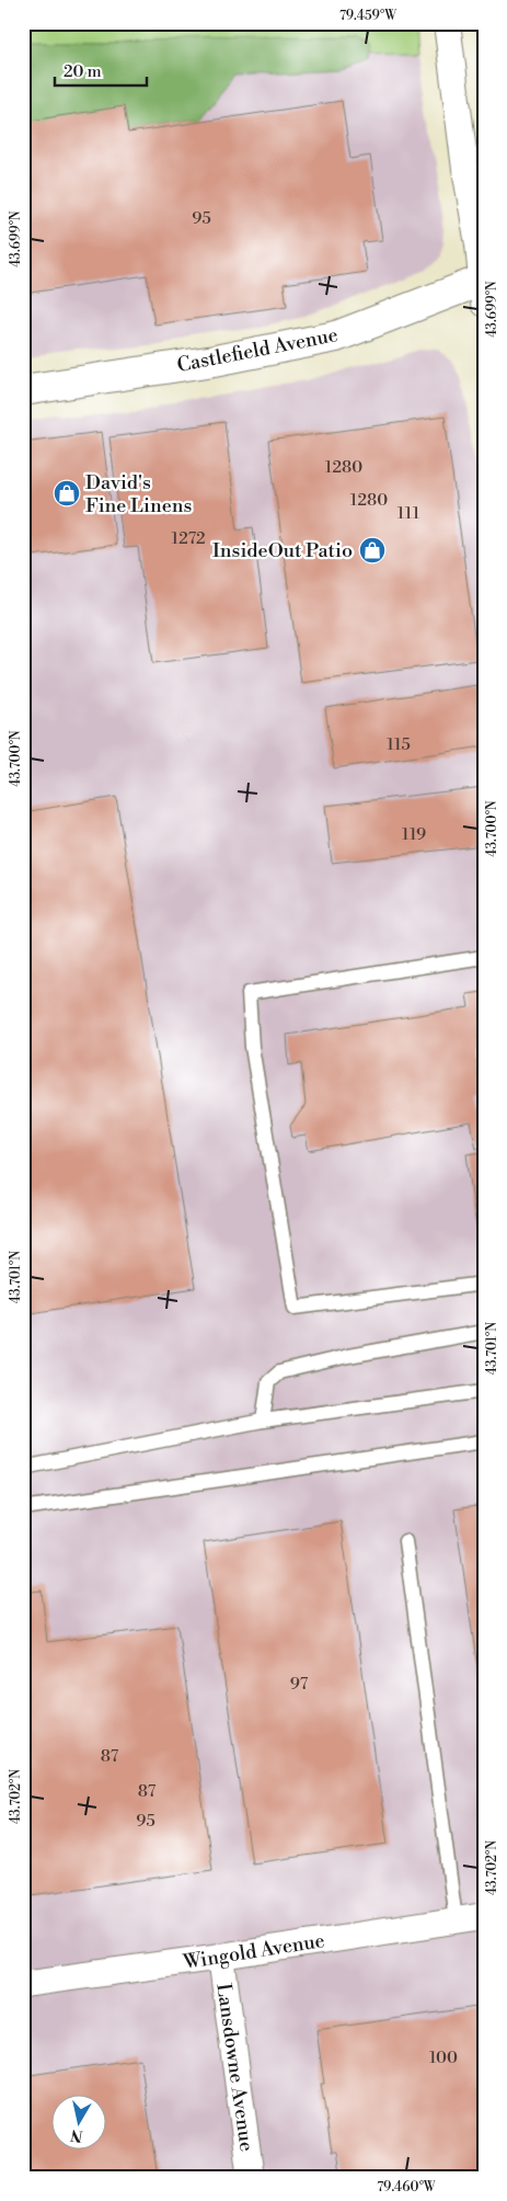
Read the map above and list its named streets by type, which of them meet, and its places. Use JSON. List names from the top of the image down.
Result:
{
  "streets": {
    "street": ["Castlefield Avenue", "Wingold Avenue", "Lansdowne Avenue"]
  },
  "crossings": [
    ["Wingold Avenue", "Lansdowne Avenue"]
  ],
  "places": {
    "shop": ["David's Fine Linens", "InsideOut Patio"]
  },
  "house_numbers": [
    "95",
    "1280",
    "1280",
    "111",
    "1272",
    "115",
    "119",
    "97",
    "87",
    "87",
    "95",
    "100"
  ],
  "scale_bar": "20 m",
  "north": "bottom",
  "coordinates": [
    "79.459°W",
    "43.699°N",
    "43.700°N",
    "43.701°N",
    "43.702°N",
    "79.460°W"
  ]
}
